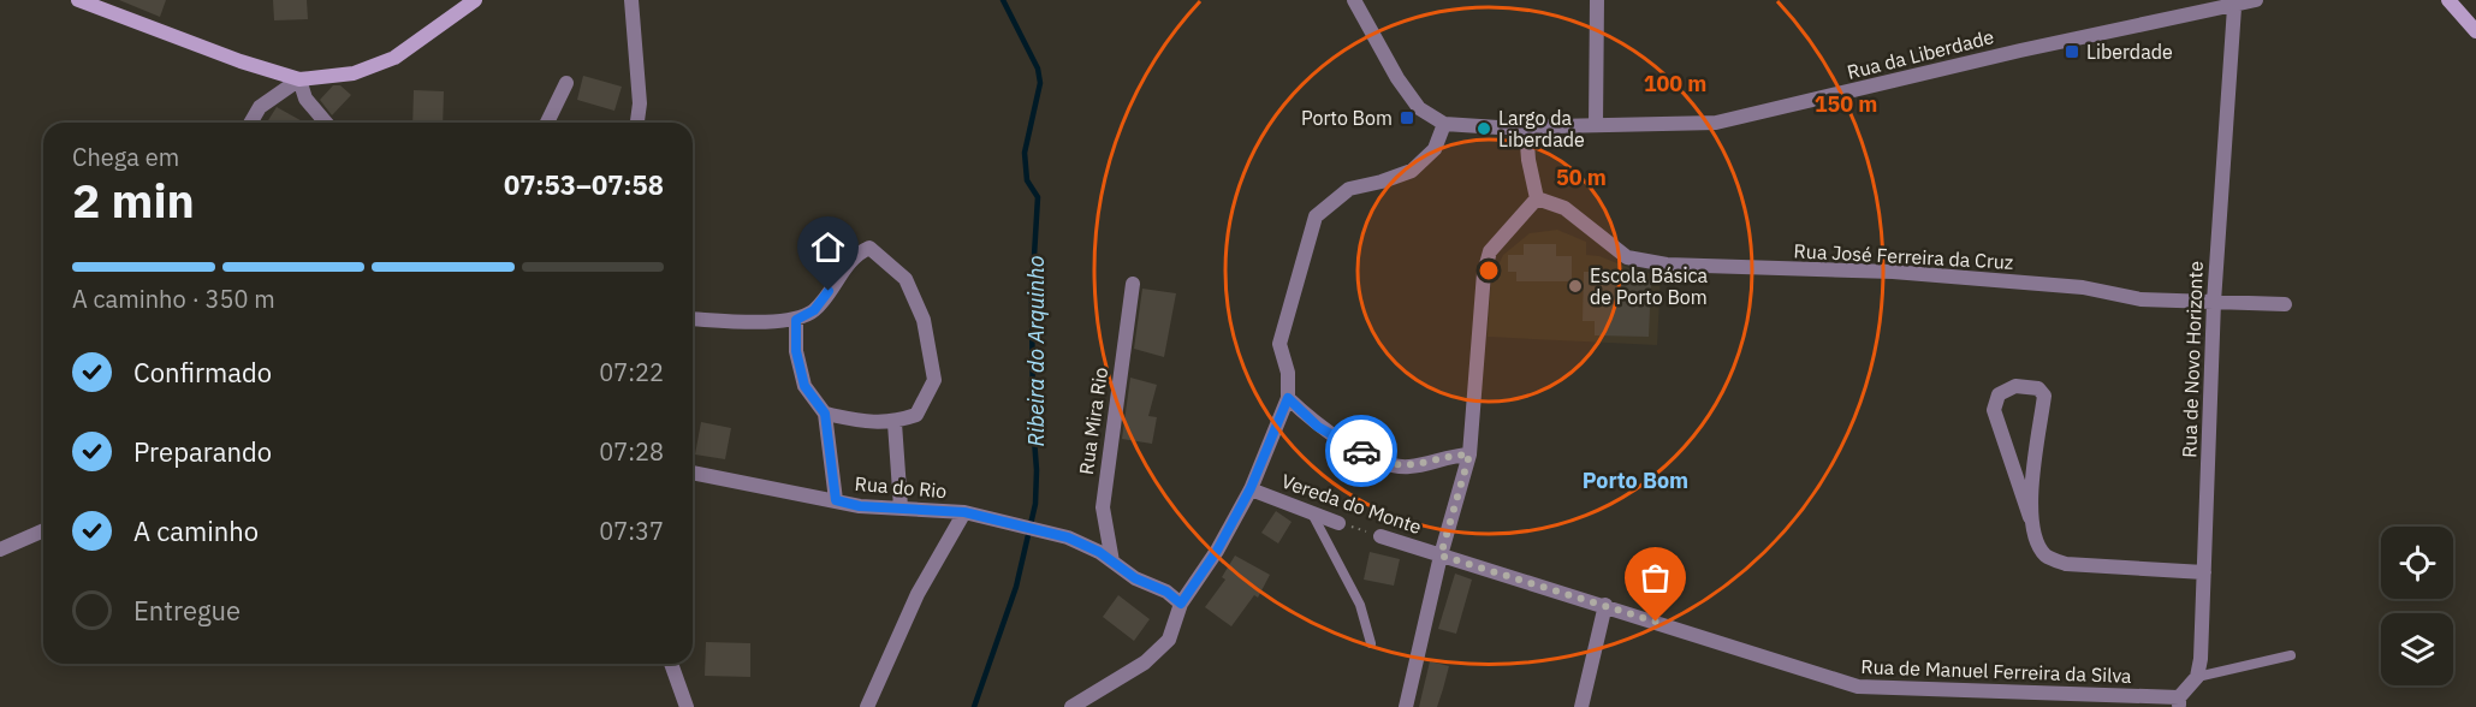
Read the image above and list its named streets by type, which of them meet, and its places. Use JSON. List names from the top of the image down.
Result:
{
  "streets": {
    "street": [
      "Rua da Liberdade",
      "Rua José Ferreira da Cruz",
      "Rua de Novo Horizonte",
      "Rua Mira Rio",
      "Rua do Rio",
      "Vereda do Monte",
      "Rua de Manuel Ferreira da Silva"
    ]
  },
  "crossings": [
    ["Rua da Liberdade", "Rua de Novo Horizonte"],
    ["Rua José Ferreira da Cruz", "Rua de Novo Horizonte"],
    ["Rua Mira Rio", "Rua do Rio"],
    ["Vereda do Monte", "Rua de Manuel Ferreira da Silva"]
  ],
  "districts": ["Porto Bom"],
  "water": ["Ribeira do Arquinho"],
  "places": {
    "transit": ["Liberdade", "Porto Bom"],
    "other": ["Largo da Liberdade", "Escola Básica de Porto Bom"]
  },
  "page": {
    "heading": ["2 min", "Chega em", "07:53–07:58"],
    "bar": "A caminho · 350 m",
    "list": [
      ["Confirmado", "07:22"],
      ["Preparando", "07:28"],
      ["A caminho", "07:37"],
      "Entregue"
    ]
  },
  "rings": ["100 m", "150 m", "50 m"]
}
